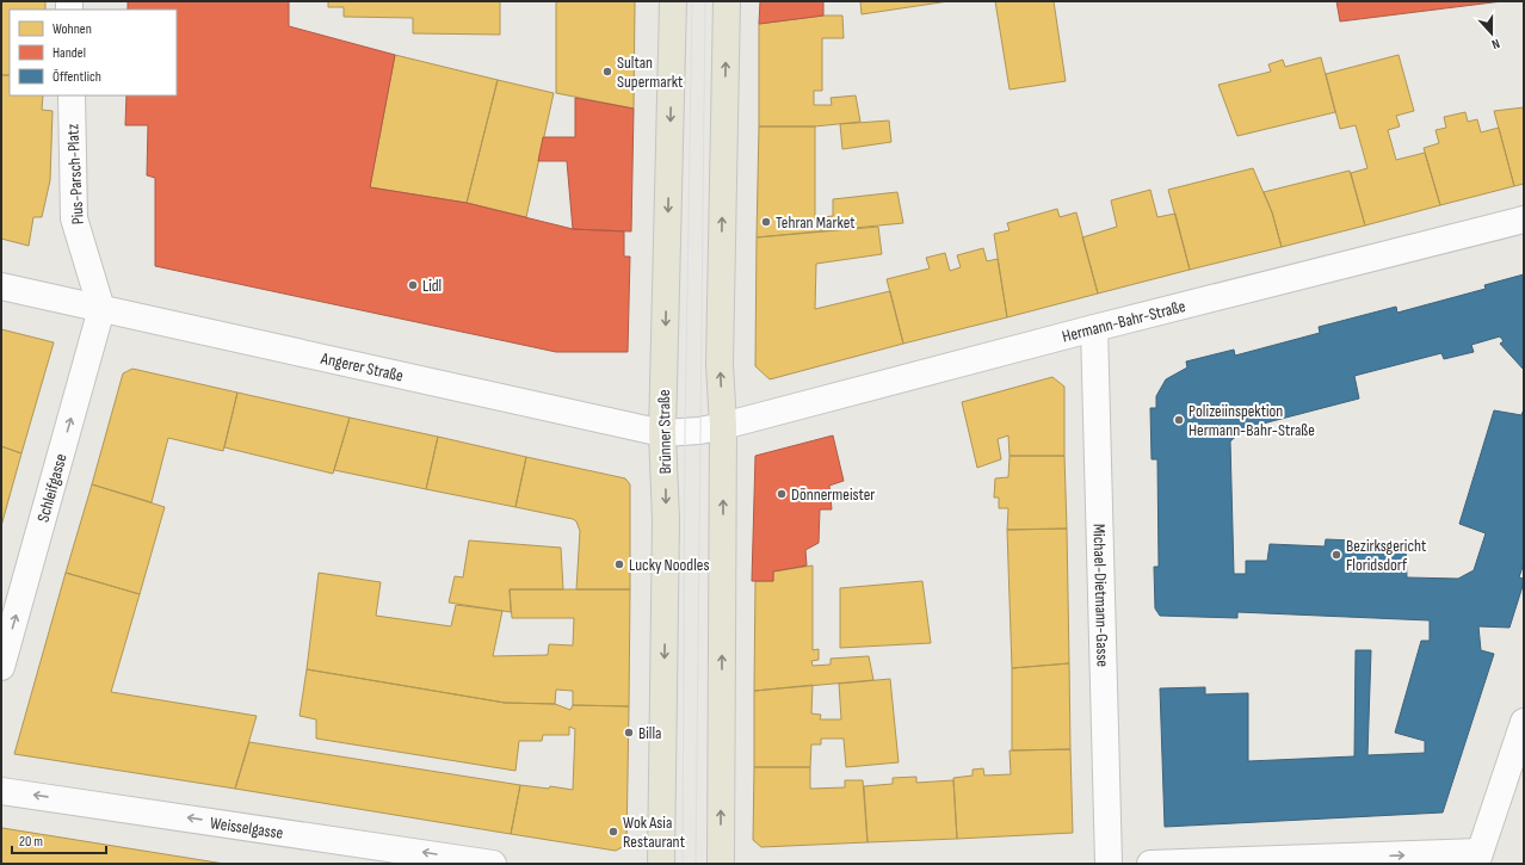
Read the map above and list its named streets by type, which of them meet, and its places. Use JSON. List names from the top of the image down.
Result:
{
  "streets": {
    "main road": ["Brünner Straße"],
    "street": [
      "Pius-Parsch-Platz",
      "Hermann-Bahr-Straße",
      "Angerer Straße",
      "Schleifgasse",
      "Michael-Dietmann-Gasse",
      "Weisselgasse"
    ]
  },
  "crossings": [
    ["Pius-Parsch-Platz", "Angerer Straße"],
    ["Pius-Parsch-Platz", "Schleifgasse"],
    ["Hermann-Bahr-Straße", "Angerer Straße"],
    ["Hermann-Bahr-Straße", "Michael-Dietmann-Gasse"],
    ["Angerer Straße", "Brünner Straße"],
    ["Angerer Straße", "Schleifgasse"]
  ],
  "one_way": ["Schleifgasse", "Weisselgasse"],
  "places": [
    "Sultan Supermarkt",
    "Tehran Market",
    "Lidl",
    "Polizeiinspektion Hermann-Bahr-Straße",
    "Dönnermeister",
    "Bezirksgericht Floridsdorf",
    "Lucky Noodles",
    "Billa",
    "Wok Asia Restaurant"
  ],
  "legend": ["Wohnen", "Handel", "Öffentlich"],
  "scale_bar": "20 m",
  "north": "bottom"
}
